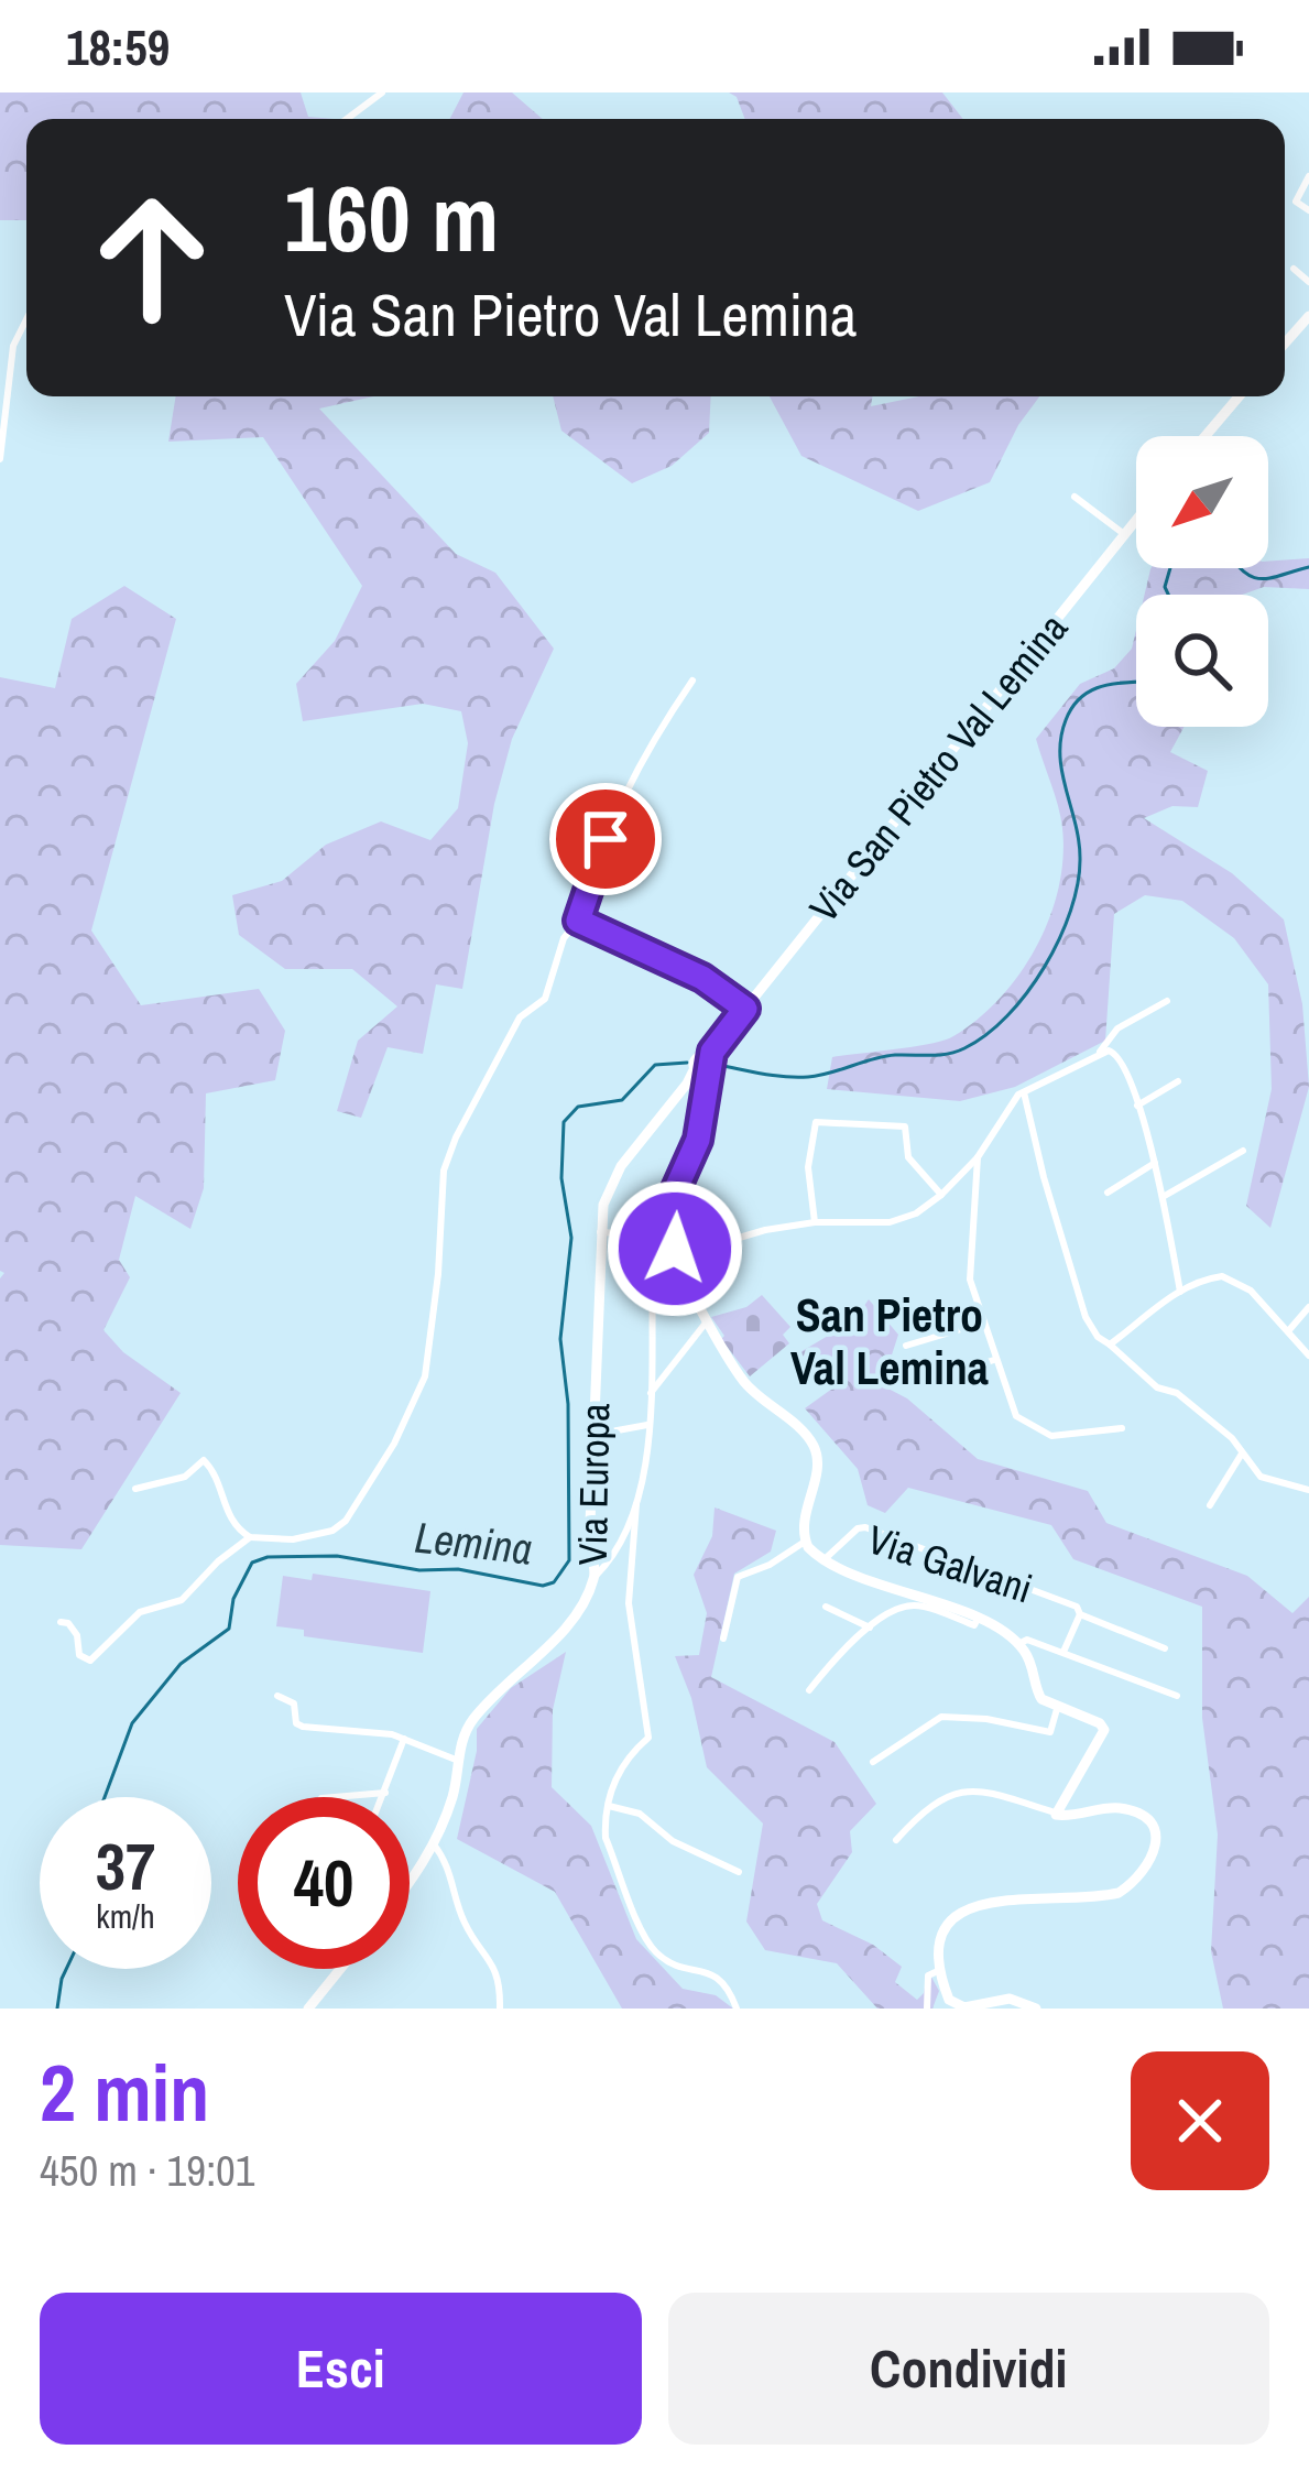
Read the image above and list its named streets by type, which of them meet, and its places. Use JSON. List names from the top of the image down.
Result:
{
  "streets": {
    "street": ["Via San Pietro Val Lemina", "Via Europa", "Via Galvani"]
  },
  "crossings": [
    ["Via San Pietro Val Lemina", "Via Europa"]
  ],
  "districts": ["San Pietro Val Lemina"],
  "water": ["Lemina"],
  "north": "bottom left",
  "page": {
    "status": "18:59",
    "turn": ["160 m", "Via San Pietro Val Lemina"],
    "speed": "37 km/h",
    "limit": "40",
    "heading": ["2 min", "450 m · 19:01"],
    "buttons": ["Esci", "Condividi"]
  }
}
